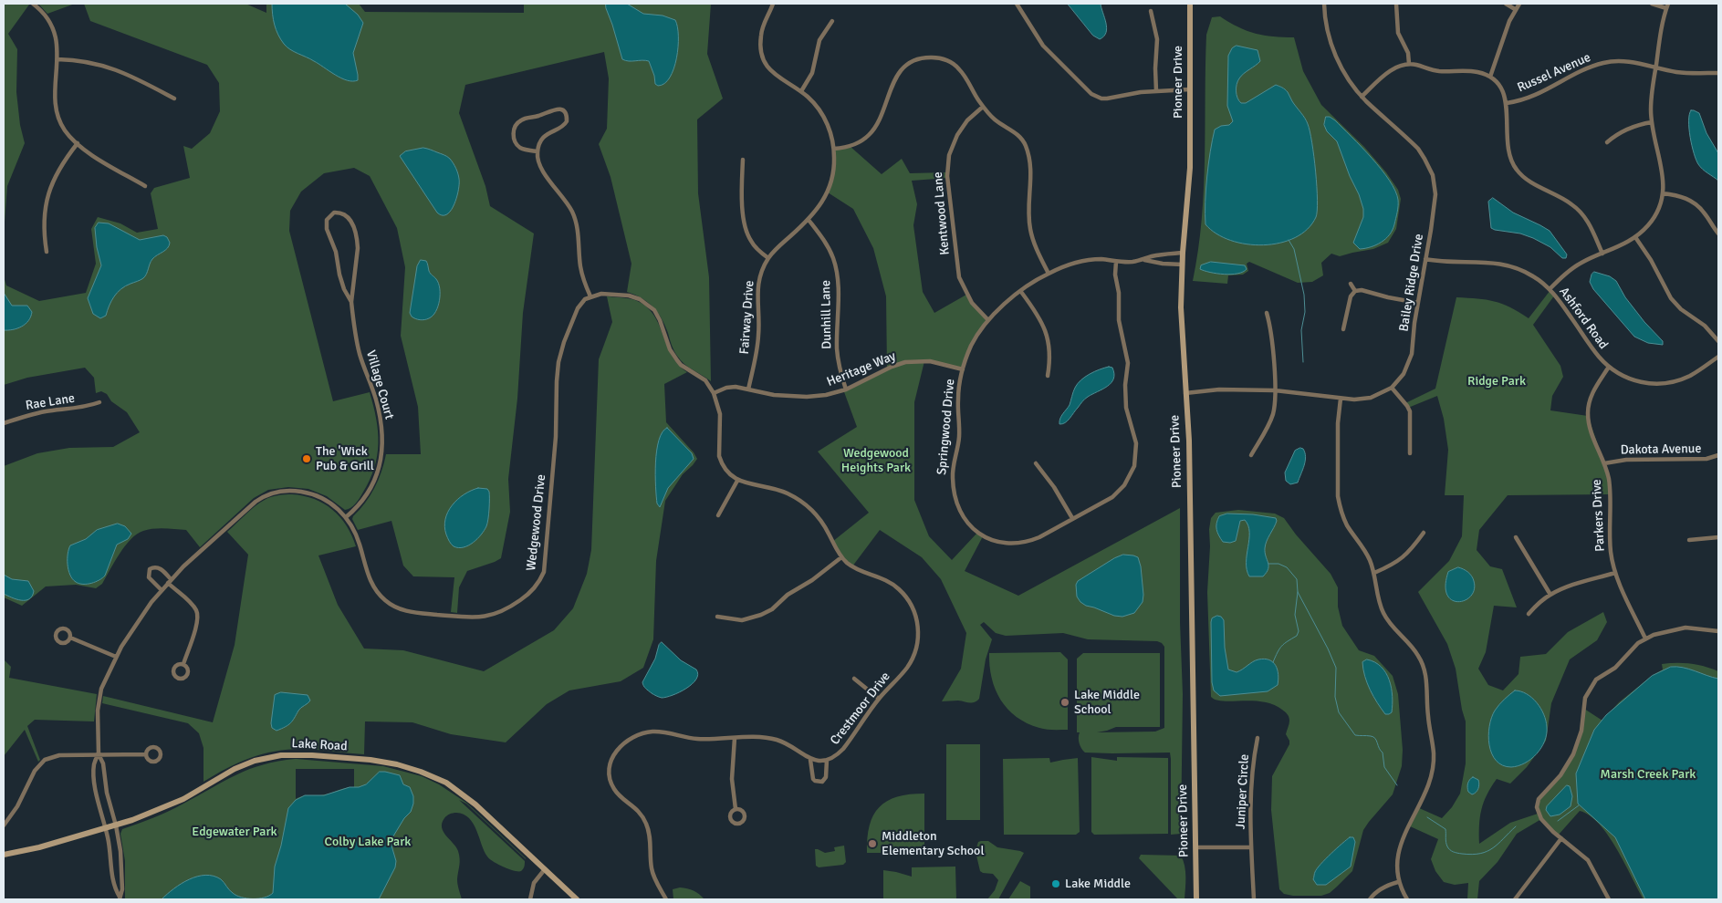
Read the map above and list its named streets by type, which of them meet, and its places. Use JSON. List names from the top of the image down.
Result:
{
  "streets": {
    "street": [
      "Russel Avenue",
      "Pioneer Drive",
      "Kentwood Lane",
      "Bailey Ridge Drive",
      "Dunhill Lane",
      "Fairway Drive",
      "Ashford Road",
      "Heritage Way",
      "Village Court",
      "Rae Lane",
      "Springwood Drive",
      "Dakota Avenue",
      "Parkers Drive",
      "Wedgewood Drive",
      "Crestmoor Drive",
      "Lake Road",
      "Juniper Circle"
    ]
  },
  "crossings": [
    ["Pioneer Drive", "Bailey Ridge Drive"],
    ["Pioneer Drive", "Springwood Drive"],
    ["Kentwood Lane", "Springwood Drive"],
    ["Bailey Ridge Drive", "Ashford Road"],
    ["Dunhill Lane", "Fairway Drive"],
    ["Dunhill Lane", "Heritage Way"],
    ["Fairway Drive", "Heritage Way"],
    ["Ashford Road", "Parkers Drive"],
    ["Heritage Way", "Springwood Drive"],
    ["Village Court", "Wedgewood Drive"],
    ["Dakota Avenue", "Parkers Drive"],
    ["Wedgewood Drive", "Lake Road"]
  ],
  "parks": [
    "Ridge Park",
    "Wedgewood Heights Park",
    "Marsh Creek Park",
    "Edgewater Park",
    "Colby Lake Park"
  ],
  "places": [
    "The 'Wick Pub & Grill",
    "Lake Middle School",
    "Middleton Elementary School",
    "Lake Middle"
  ]
}
